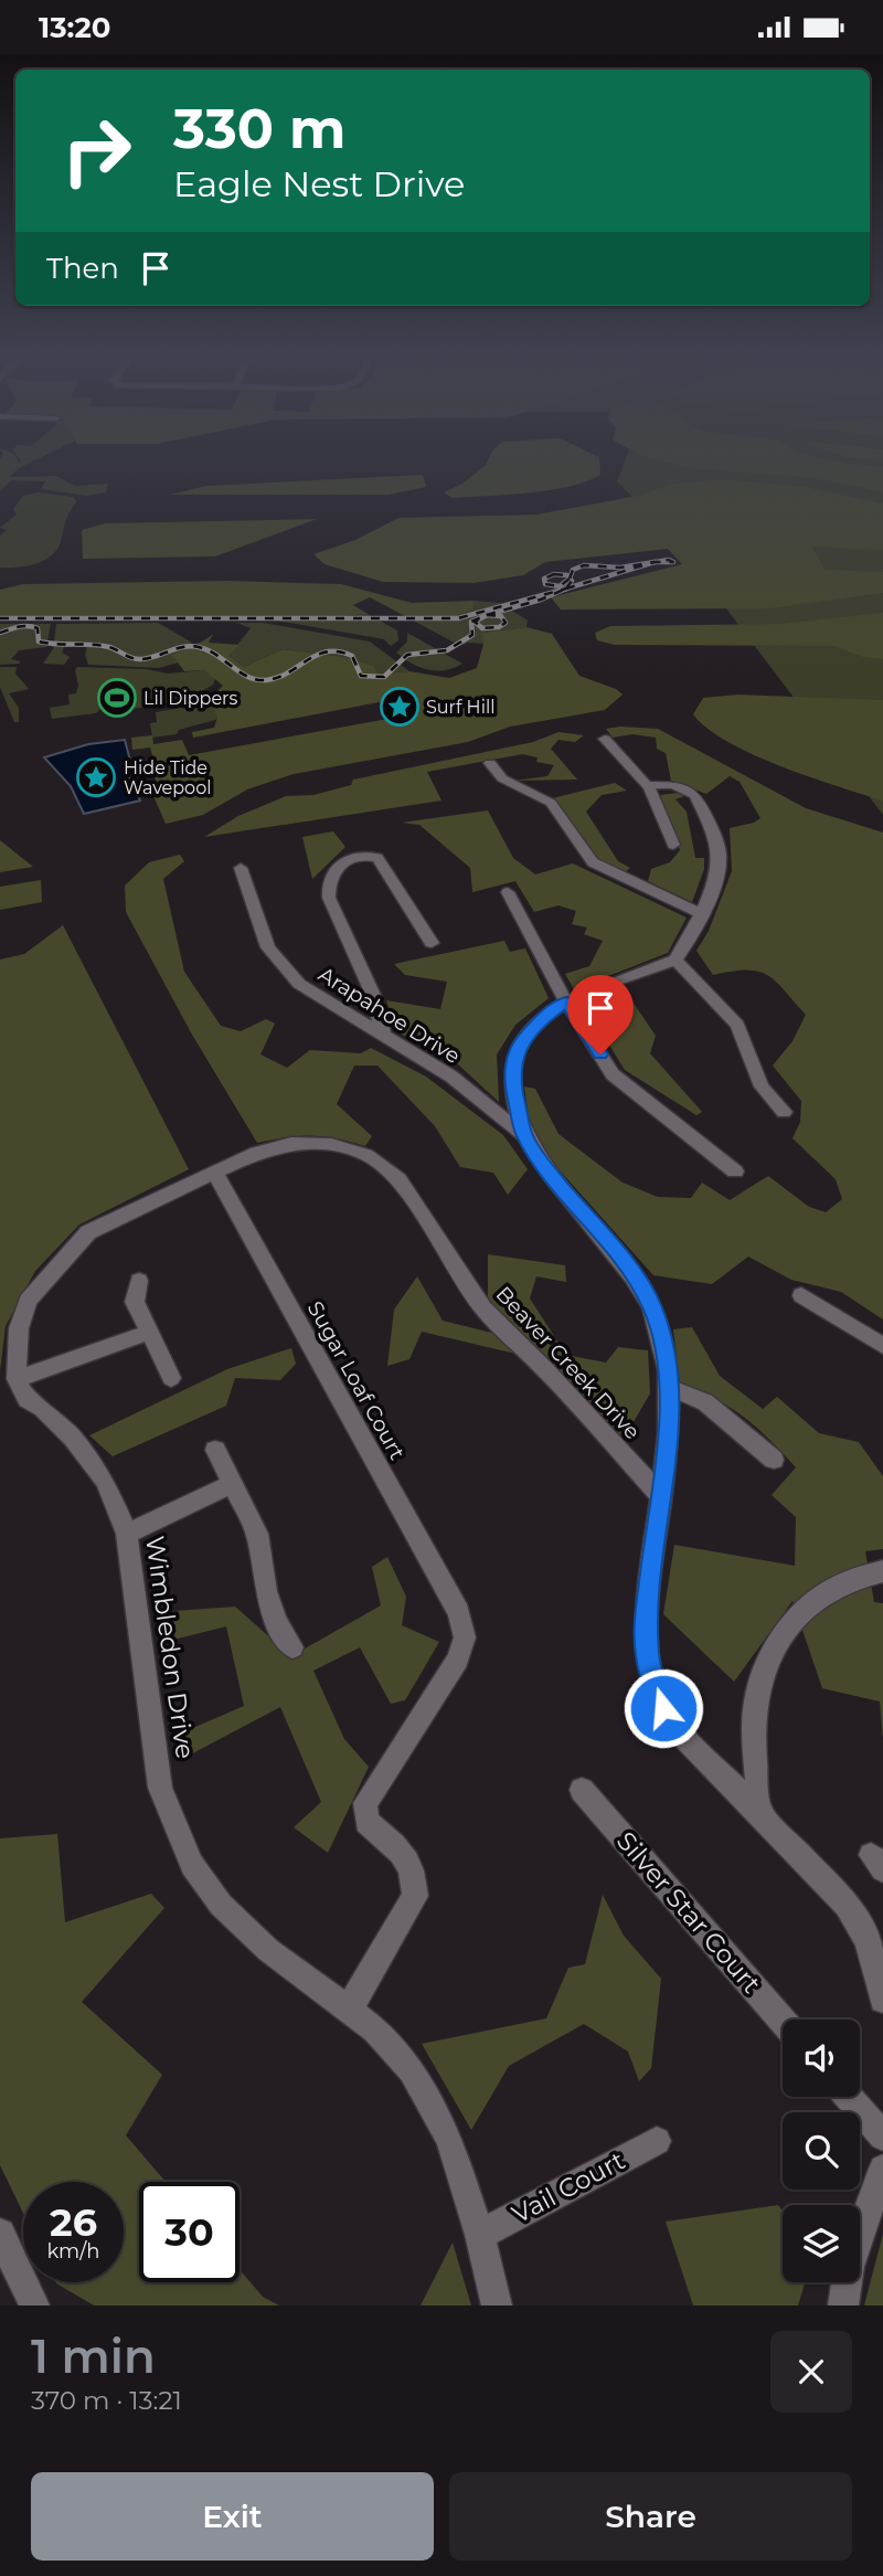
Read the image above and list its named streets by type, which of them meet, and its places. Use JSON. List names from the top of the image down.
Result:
{
  "streets": {
    "street": [
      "Arapahoe Drive",
      "Beaver Creek Drive",
      "Sugar Loaf Court",
      "Wimbledon Drive",
      "Silver Star Court",
      "Vail Court"
    ]
  },
  "crossings": [
    ["Beaver Creek Drive", "Sugar Loaf Court"],
    ["Sugar Loaf Court", "Wimbledon Drive"],
    ["Wimbledon Drive", "Vail Court"]
  ],
  "places": {
    "sports": ["Lil Dippers"],
    "place": ["Surf Hill", "Hide Tide Wavepool"]
  },
  "page": {
    "status": "13:20",
    "turn": ["330 m", "Eagle Nest Drive"],
    "then": "Then",
    "speed": "26 km/h",
    "limit": "30",
    "heading": ["1 min", "370 m · 13:21"],
    "buttons": ["Exit", "Share"]
  }
}
